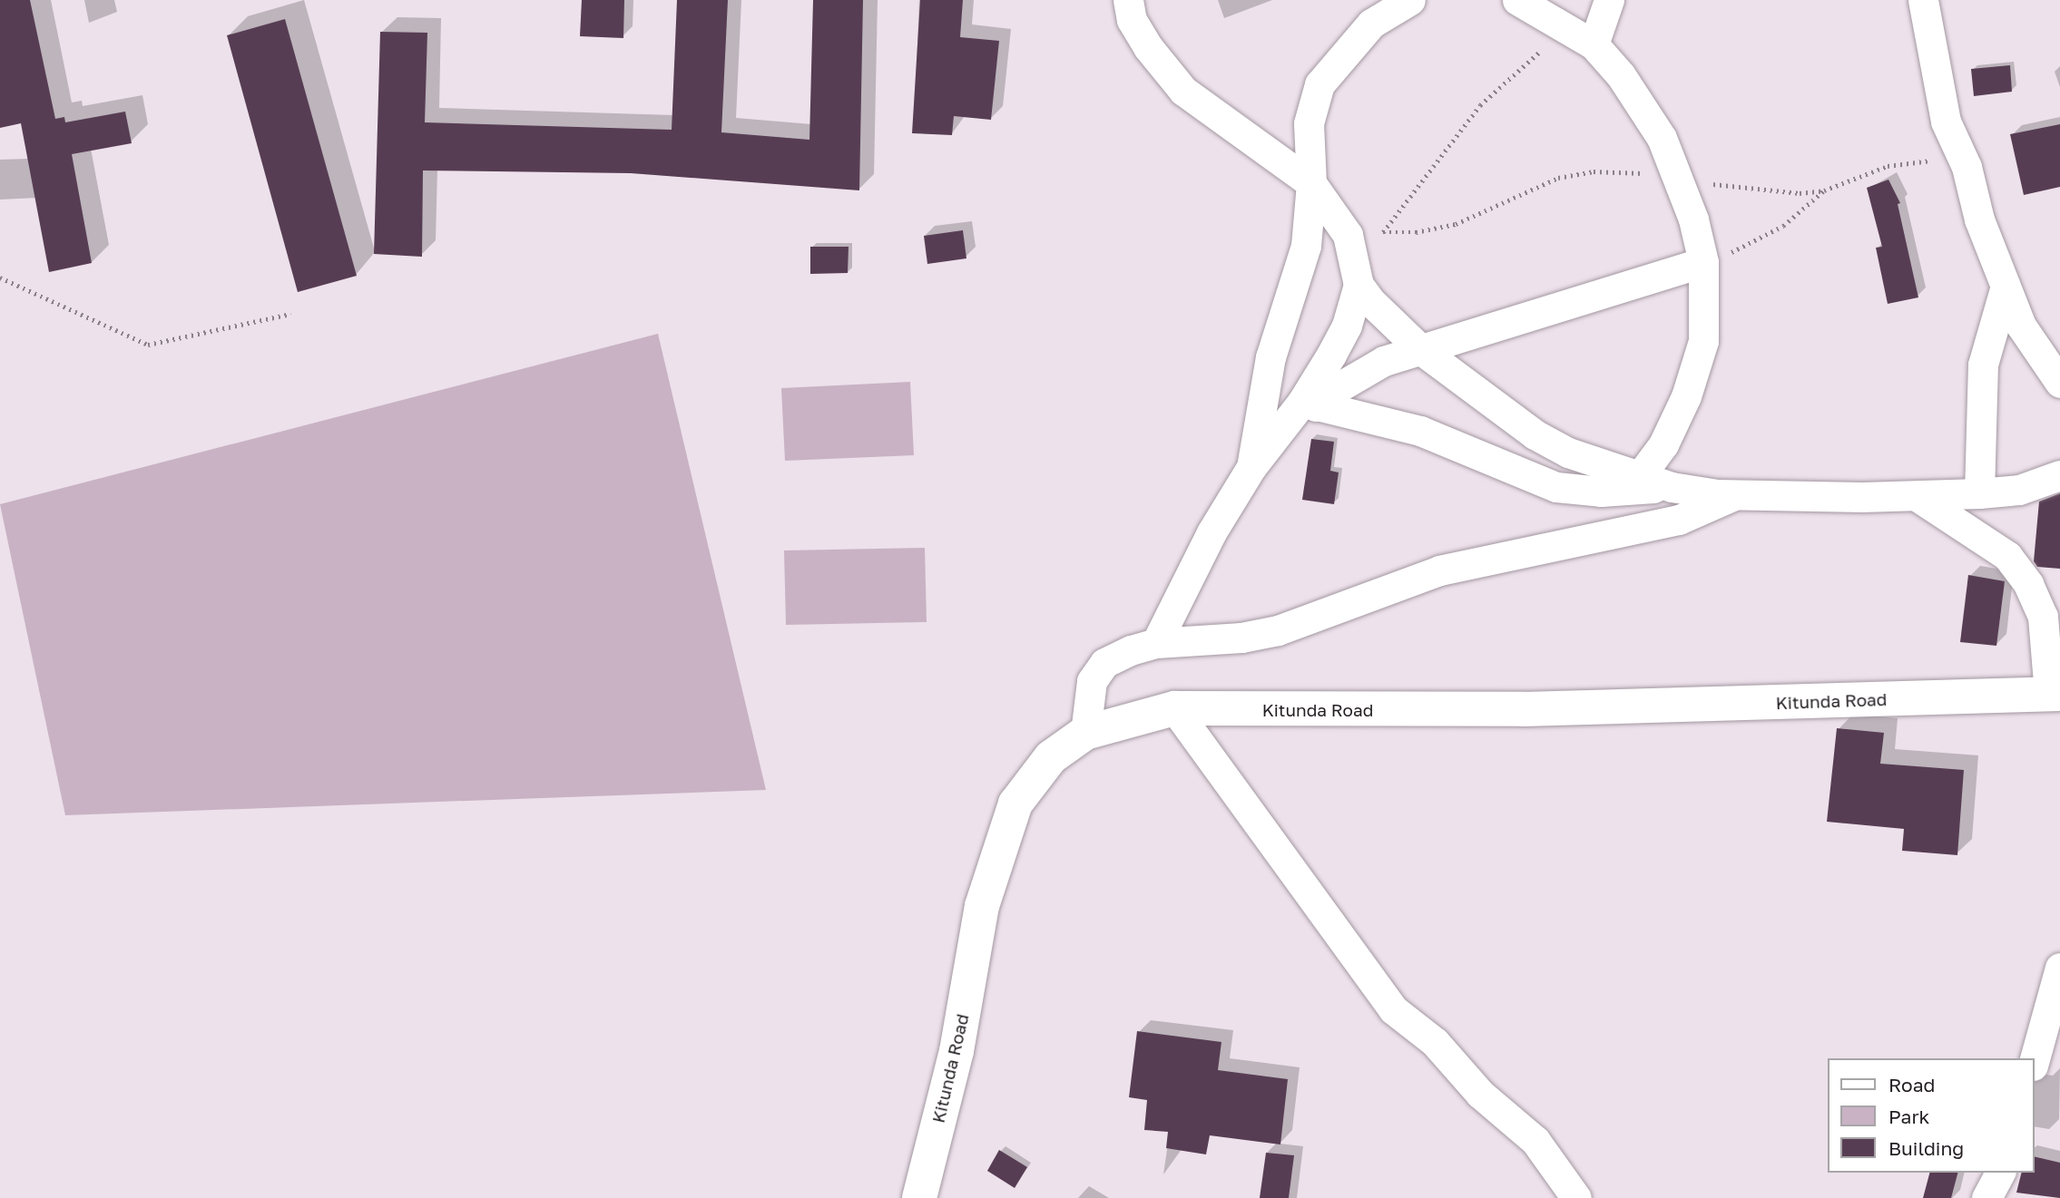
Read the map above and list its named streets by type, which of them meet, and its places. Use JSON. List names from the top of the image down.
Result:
{
  "streets": {
    "street": ["Kitunda Road"]
  },
  "legend": ["Road", "Park", "Building"]
}
